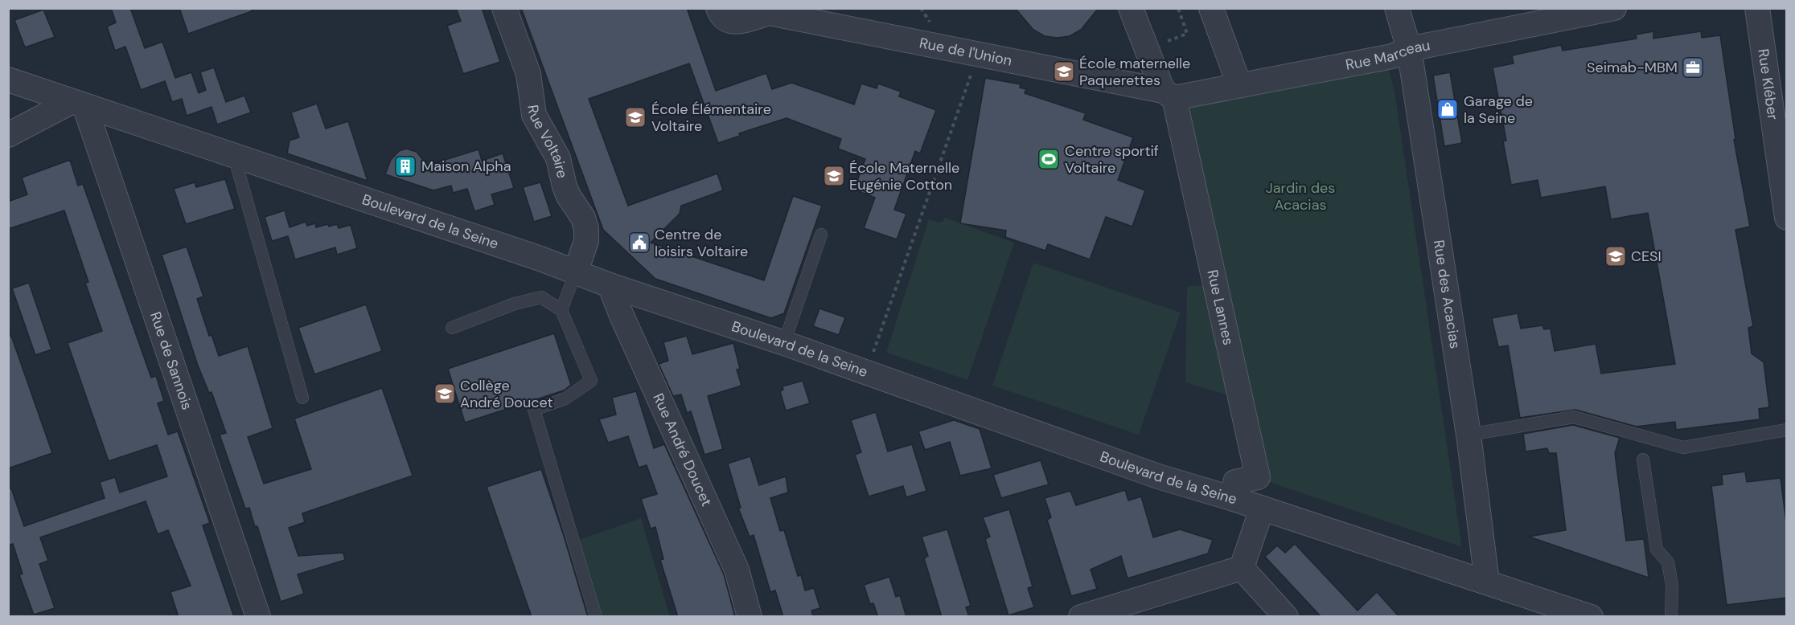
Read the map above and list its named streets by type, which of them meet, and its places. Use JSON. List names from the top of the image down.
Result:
{
  "streets": {
    "street": [
      "Rue de l'Union",
      "Rue Marceau",
      "Rue Kléber",
      "Rue Voltaire",
      "Boulevard de la Seine",
      "Rue des Acacias",
      "Rue Lannes",
      "Rue de Sannois",
      "Rue André Doucet"
    ]
  },
  "crossings": [
    ["Rue de l'Union", "Rue Marceau"],
    ["Rue de l'Union", "Rue Lannes"],
    ["Rue Marceau", "Rue des Acacias"],
    ["Rue Marceau", "Rue Lannes"],
    ["Rue Voltaire", "Boulevard de la Seine"],
    ["Boulevard de la Seine", "Rue des Acacias"],
    ["Boulevard de la Seine", "Rue Lannes"],
    ["Boulevard de la Seine", "Rue de Sannois"],
    ["Boulevard de la Seine", "Rue André Doucet"]
  ],
  "parks": ["Jardin des Acacias"],
  "places": {
    "office": ["Seimab-MBM"],
    "school or university": [
      "École maternelle Paquerettes",
      "École Élémentaire Voltaire",
      "École Maternelle Eugénie Cotton",
      "CESI",
      "Collège André Doucet"
    ],
    "shop": ["Garage de la Seine"],
    "sports": ["Centre sportif Voltaire"],
    "building": ["Maison Alpha"],
    "public building": ["Centre de loisirs Voltaire"]
  }
}
